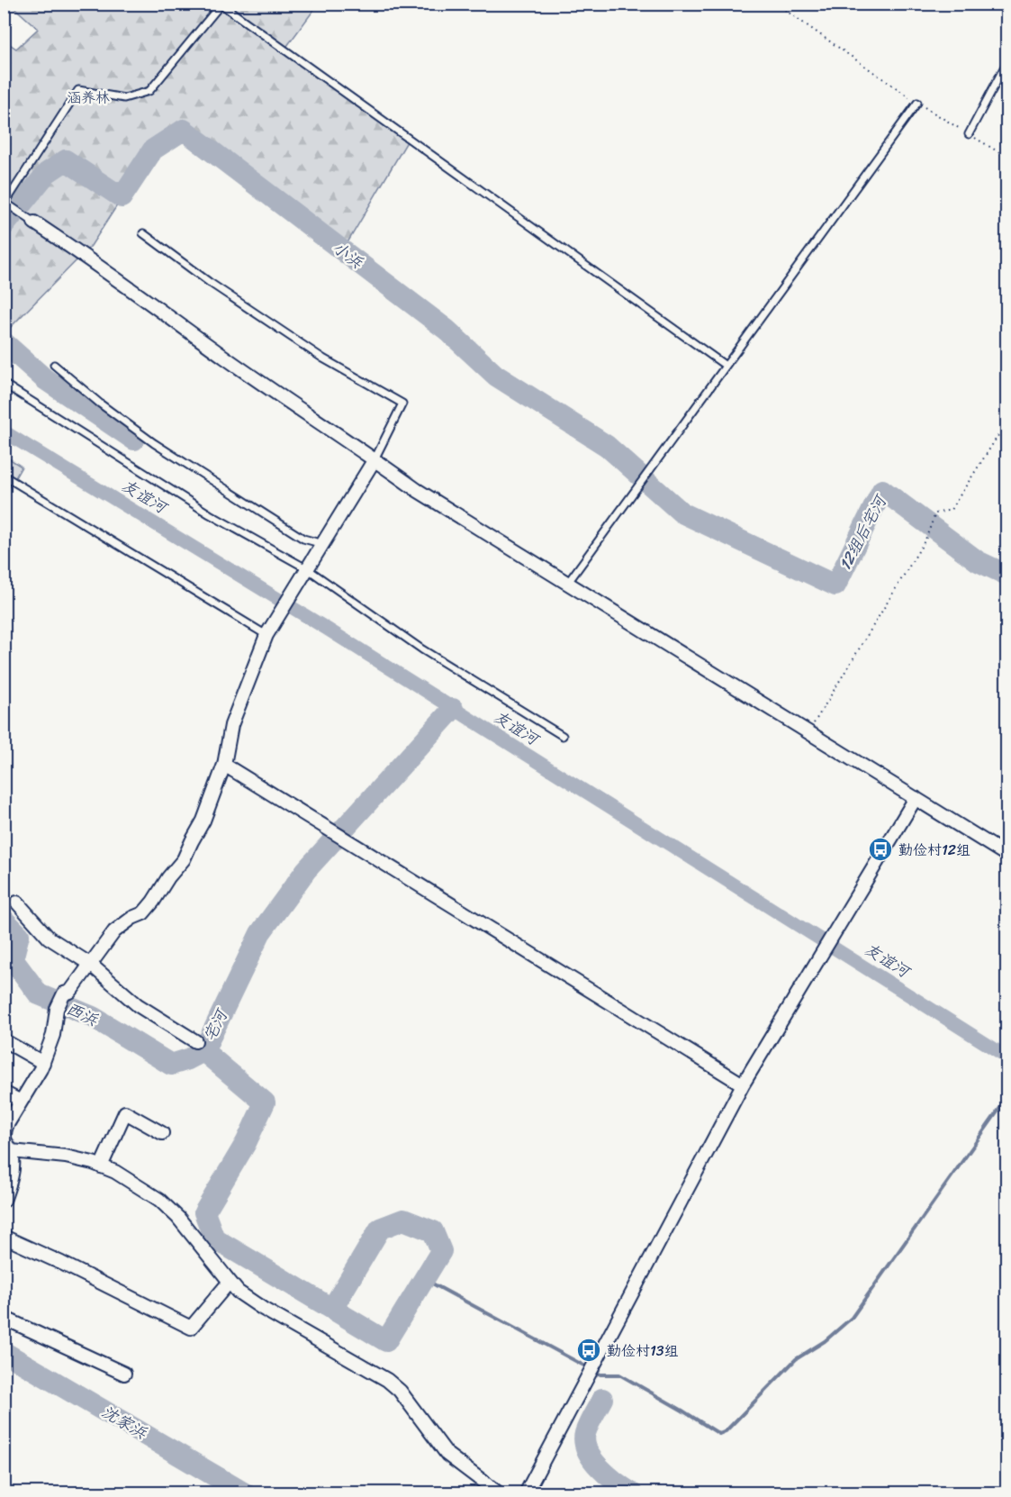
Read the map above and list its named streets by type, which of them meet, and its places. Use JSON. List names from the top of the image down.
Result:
{
  "water": [
    "小浜",
    "友谊河",
    "12组后宅河",
    "西浜",
    "宅河",
    "沈家浜"
  ],
  "parks": ["涵养林"],
  "places": {
    "bus stop": ["勤俭村12组", "勤俭村13组"]
  }
}
